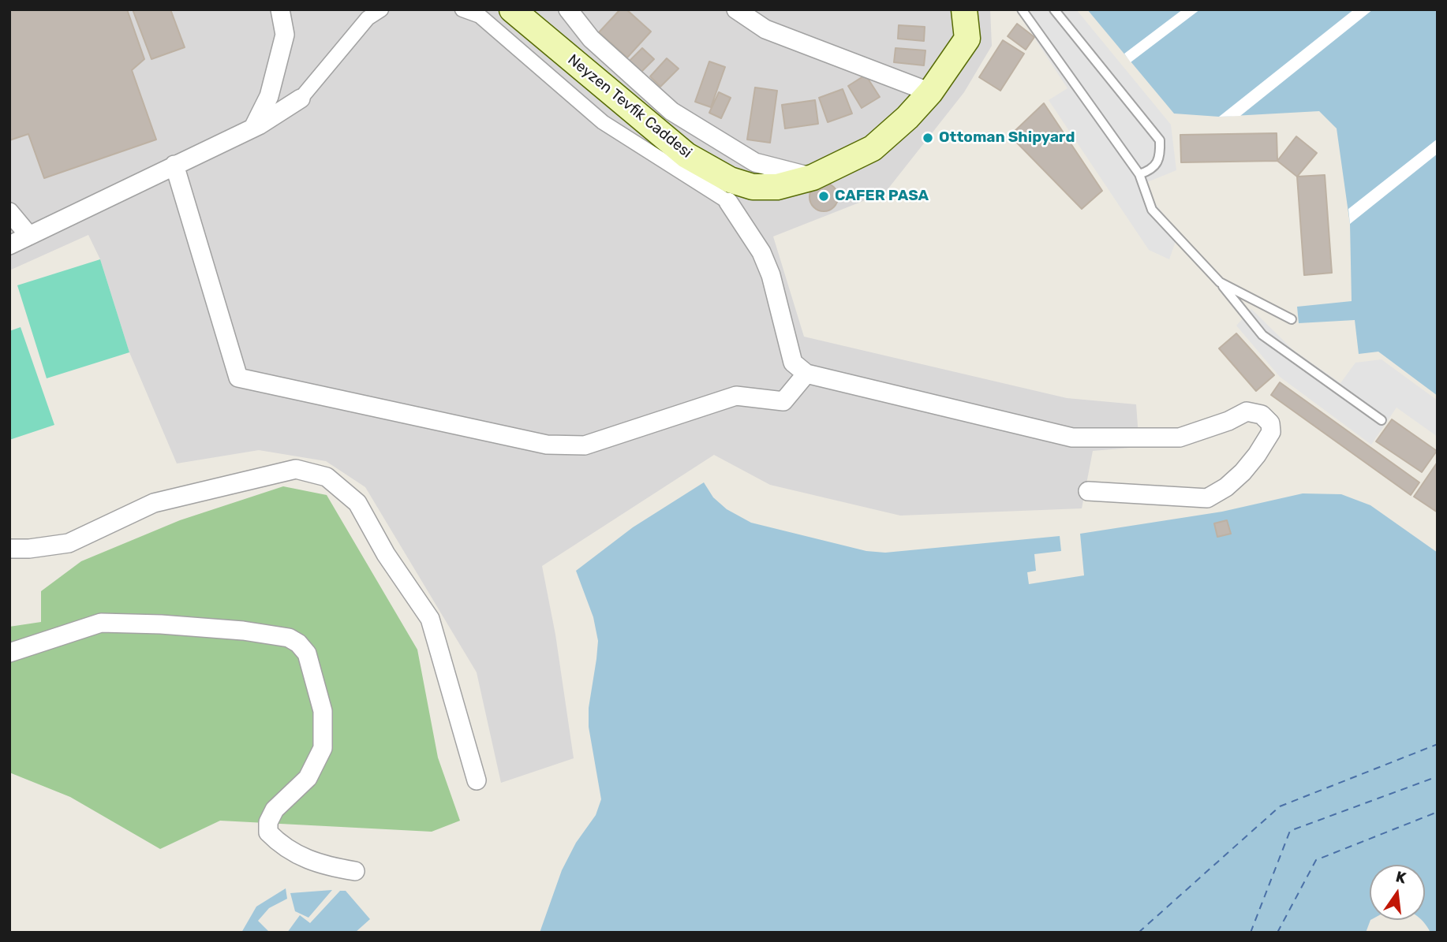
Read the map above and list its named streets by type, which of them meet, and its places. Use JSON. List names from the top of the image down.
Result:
{
  "streets": {
    "main road": ["Neyzen Tevfik Caddesi"]
  },
  "places": ["Ottoman Shipyard", "CAFER PASA"],
  "north": "top"
}
